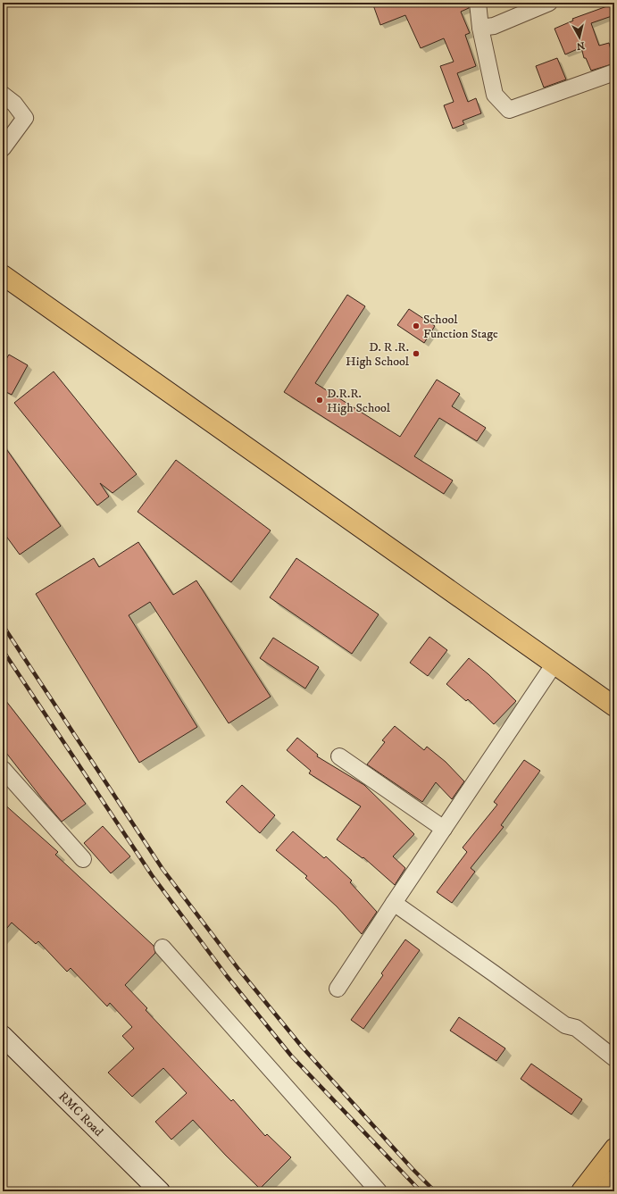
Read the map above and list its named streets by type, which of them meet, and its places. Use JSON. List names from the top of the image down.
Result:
{
  "streets": {
    "street": ["RMC Road"]
  },
  "places": ["School Function Stage", "D. R .R. High School", "D.R.R. High School"],
  "north": "bottom"
}
